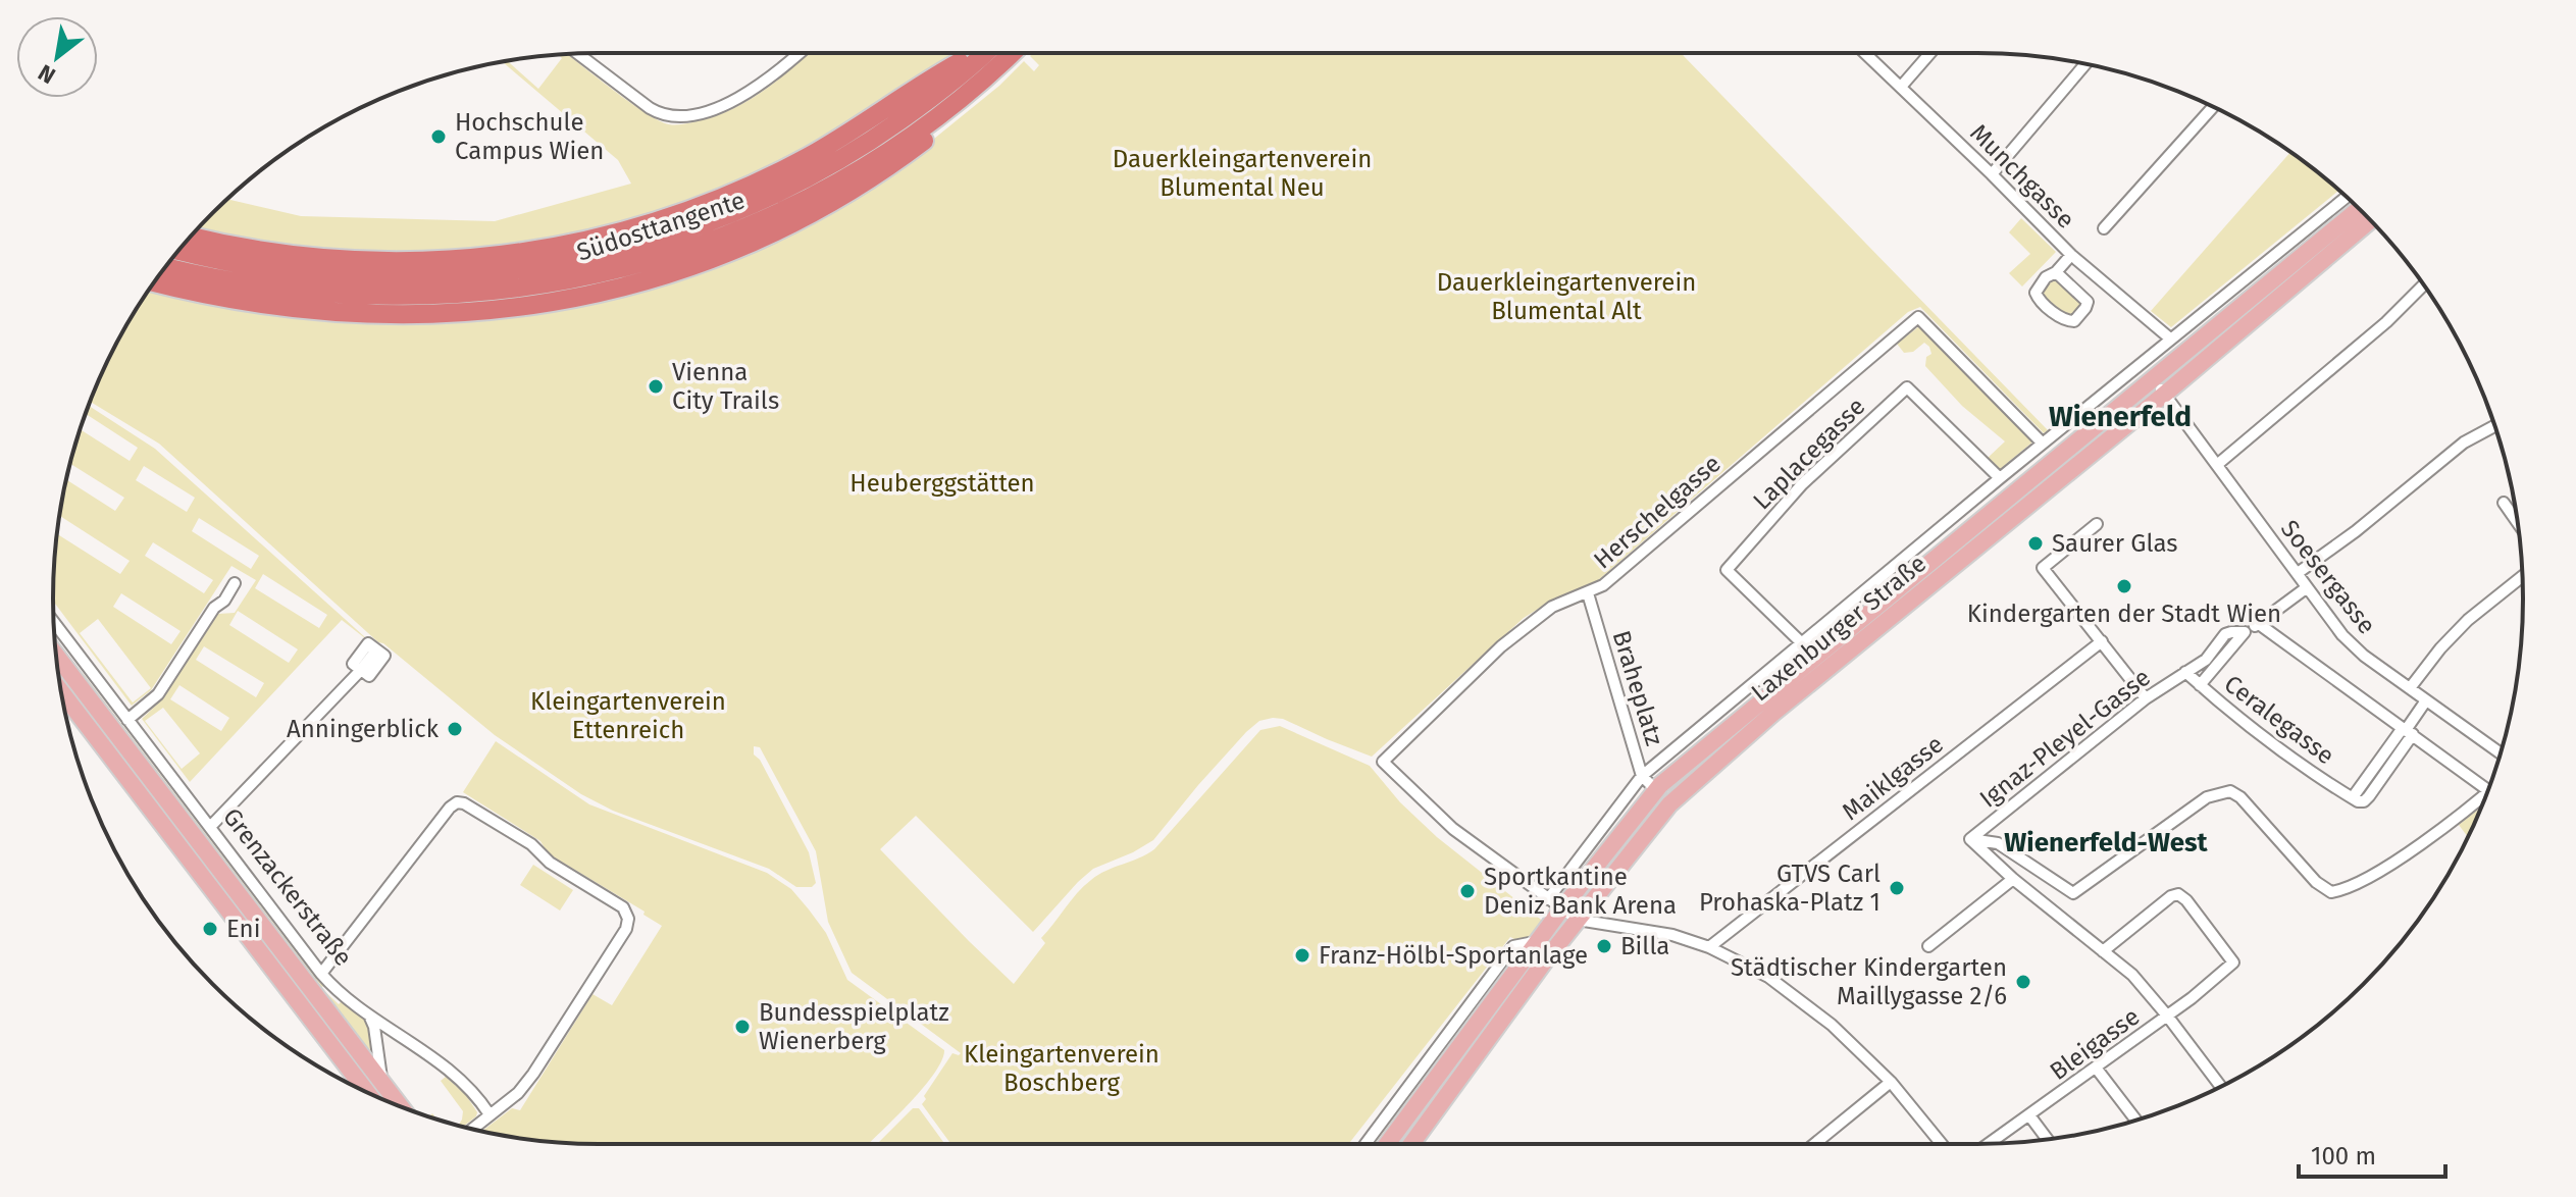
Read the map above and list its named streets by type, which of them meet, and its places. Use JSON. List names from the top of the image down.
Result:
{
  "streets": {
    "highway": ["Südosttangente"],
    "main road": ["Laxenburger Straße", "Grenzackerstraße"],
    "street": [
      "Munchgasse",
      "Laplacegasse",
      "Herschelgasse",
      "Soesergasse",
      "Braheplatz",
      "Ceralegasse",
      "Ignaz-Pleyel-Gasse",
      "Maiklgasse",
      "Bleigasse"
    ]
  },
  "crossings": [
    ["Munchgasse", "Laxenburger Straße"],
    ["Laplacegasse", "Laxenburger Straße"],
    ["Herschelgasse", "Laxenburger Straße"],
    ["Herschelgasse", "Braheplatz"],
    ["Soesergasse", "Laxenburger Straße"],
    ["Laxenburger Straße", "Braheplatz"],
    ["Ceralegasse", "Ignaz-Pleyel-Gasse"]
  ],
  "districts": ["Wienerfeld", "Wienerfeld-West"],
  "parks": [
    "Dauerkleingartenverein Blumental Neu",
    "Dauerkleingartenverein Blumental Alt",
    "Heuberggstätten",
    "Kleingartenverein Ettenreich",
    "Kleingartenverein Boschberg"
  ],
  "places": [
    "Hochschule Campus Wien",
    "Vienna City Trails",
    "Saurer Glas",
    "Kindergarten der Stadt Wien",
    "Anningerblick",
    "GTVS Carl Prohaska-Platz 1",
    "Sportkantine Deniz Bank Arena",
    "Eni",
    "Billa",
    "Franz-Hölbl-Sportanlage",
    "Städtischer Kindergarten Maillygasse 2/6",
    "Bundesspielplatz Wienerberg"
  ],
  "scale_bar": "100 m",
  "north": "bottom left"
}
